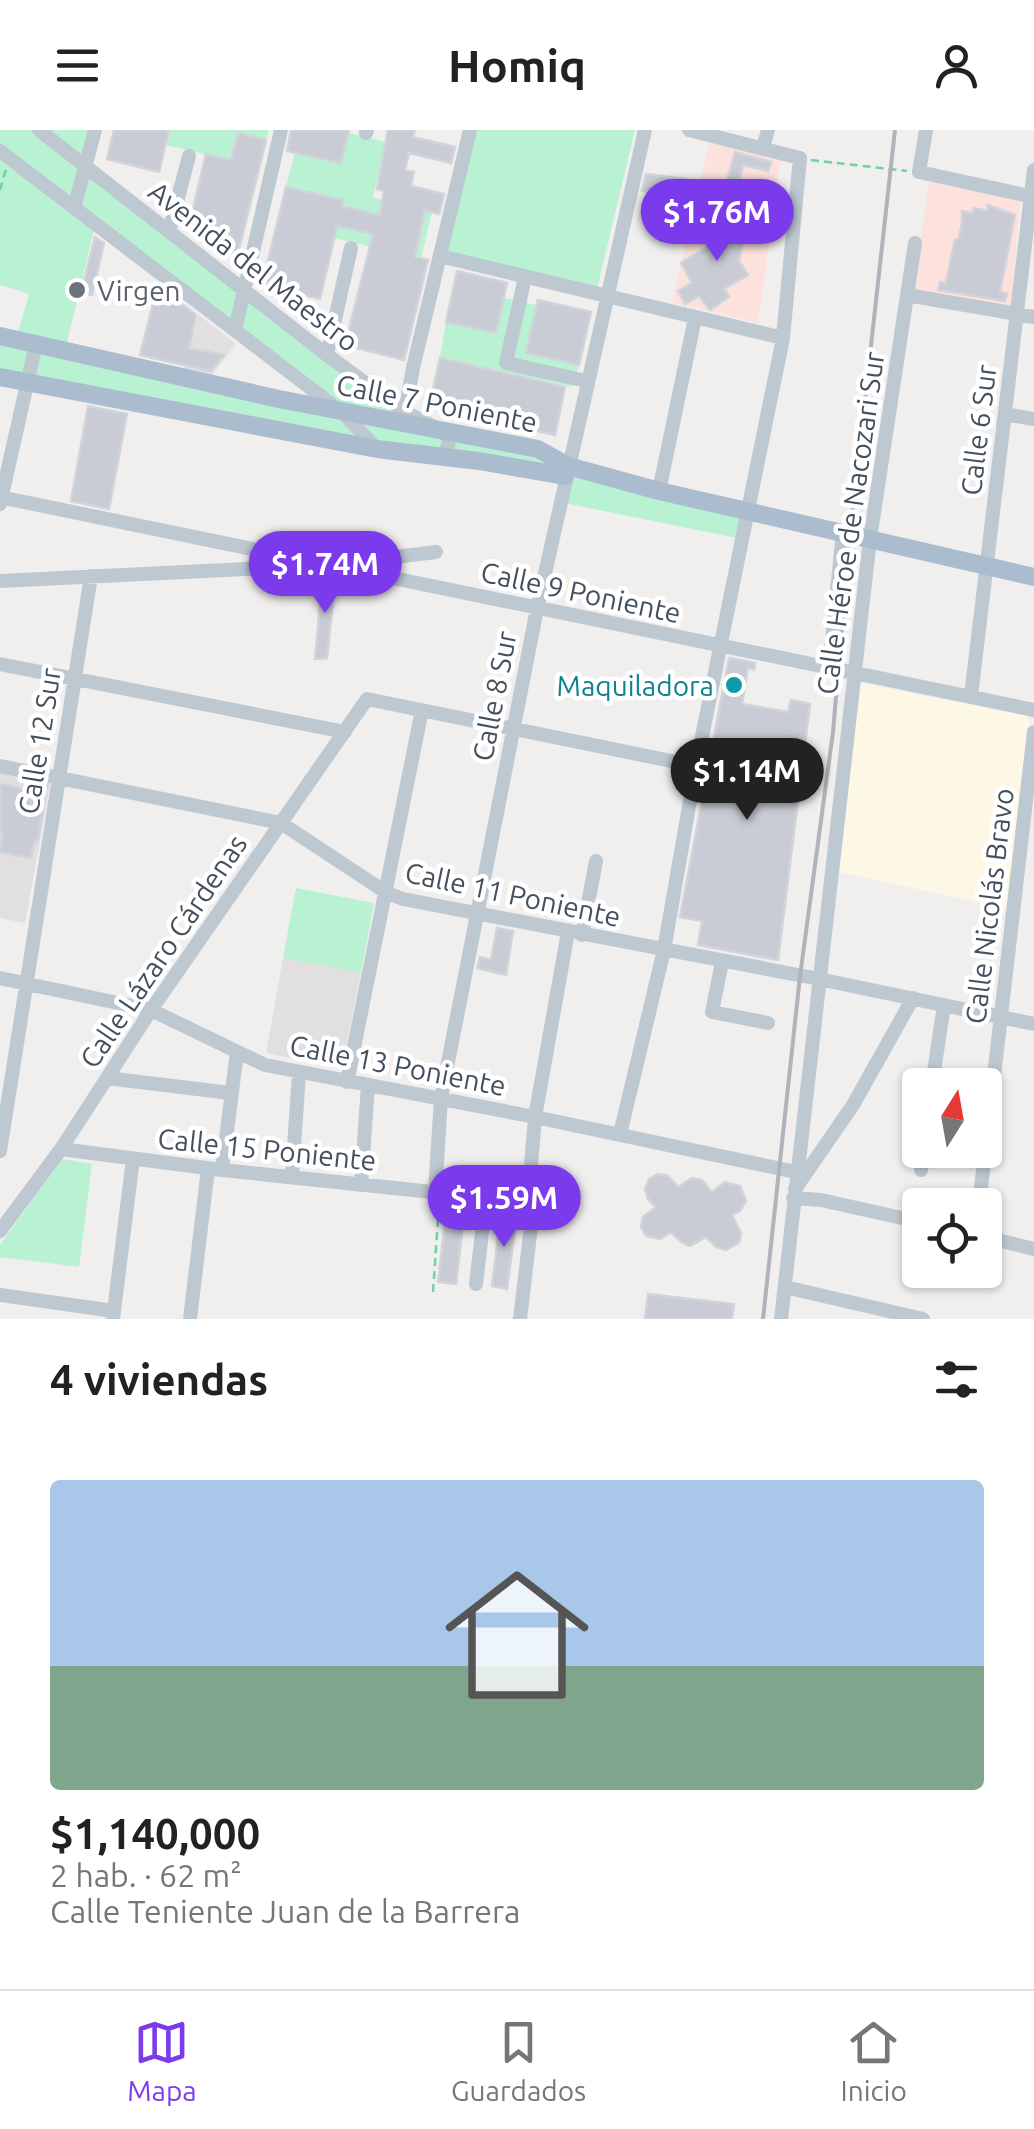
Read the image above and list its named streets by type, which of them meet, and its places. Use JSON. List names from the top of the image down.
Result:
{
  "streets": {
    "main road": ["Calle 7 Poniente"],
    "street": [
      "Avenida del Maestro",
      "Calle 6 Sur",
      "Calle Héroe de Nacozari Sur",
      "Calle 9 Poniente",
      "Calle 8 Sur",
      "Calle 12 Sur",
      "Calle 11 Poniente",
      "Calle Nicolás Bravo",
      "Calle Lázaro Cárdenas",
      "Calle 13 Poniente",
      "Calle 15 Poniente"
    ]
  },
  "crossings": [
    ["Avenida del Maestro", "Calle 7 Poniente"],
    ["Calle 7 Poniente", "Calle 6 Sur"],
    ["Calle 7 Poniente", "Calle Héroe de Nacozari Sur"],
    ["Calle 7 Poniente", "Calle 8 Sur"],
    ["Calle 6 Sur", "Calle 9 Poniente"],
    ["Calle Héroe de Nacozari Sur", "Calle 9 Poniente"],
    ["Calle Héroe de Nacozari Sur", "Calle 11 Poniente"],
    ["Calle Héroe de Nacozari Sur", "Calle 13 Poniente"],
    ["Calle 9 Poniente", "Calle 8 Sur"],
    ["Calle 8 Sur", "Calle 11 Poniente"],
    ["Calle 8 Sur", "Calle 13 Poniente"],
    ["Calle 8 Sur", "Calle 15 Poniente"],
    ["Calle 12 Sur", "Calle 11 Poniente"],
    ["Calle 12 Sur", "Calle 13 Poniente"],
    ["Calle 11 Poniente", "Calle Nicolás Bravo"],
    ["Calle 11 Poniente", "Calle Lázaro Cárdenas"],
    ["Calle Lázaro Cárdenas", "Calle 13 Poniente"],
    ["Calle Lázaro Cárdenas", "Calle 15 Poniente"]
  ],
  "places": ["Virgen", "Maquiladora"],
  "north": "top",
  "page": {
    "header": "Homiq",
    "price": [
      "$1.76M",
      "$1.74M",
      "$1.14M",
      "$1.59M"
    ],
    "heading": "4 viviendas",
    "list": [
      {
        "name": "$1,140,000",
        "note": "2 hab. · 62 m² · Calle Teniente Juan de la Barrera"
      }
    ],
    "tabs": ["Mapa", "Guardados", "Inicio"]
  }
}
